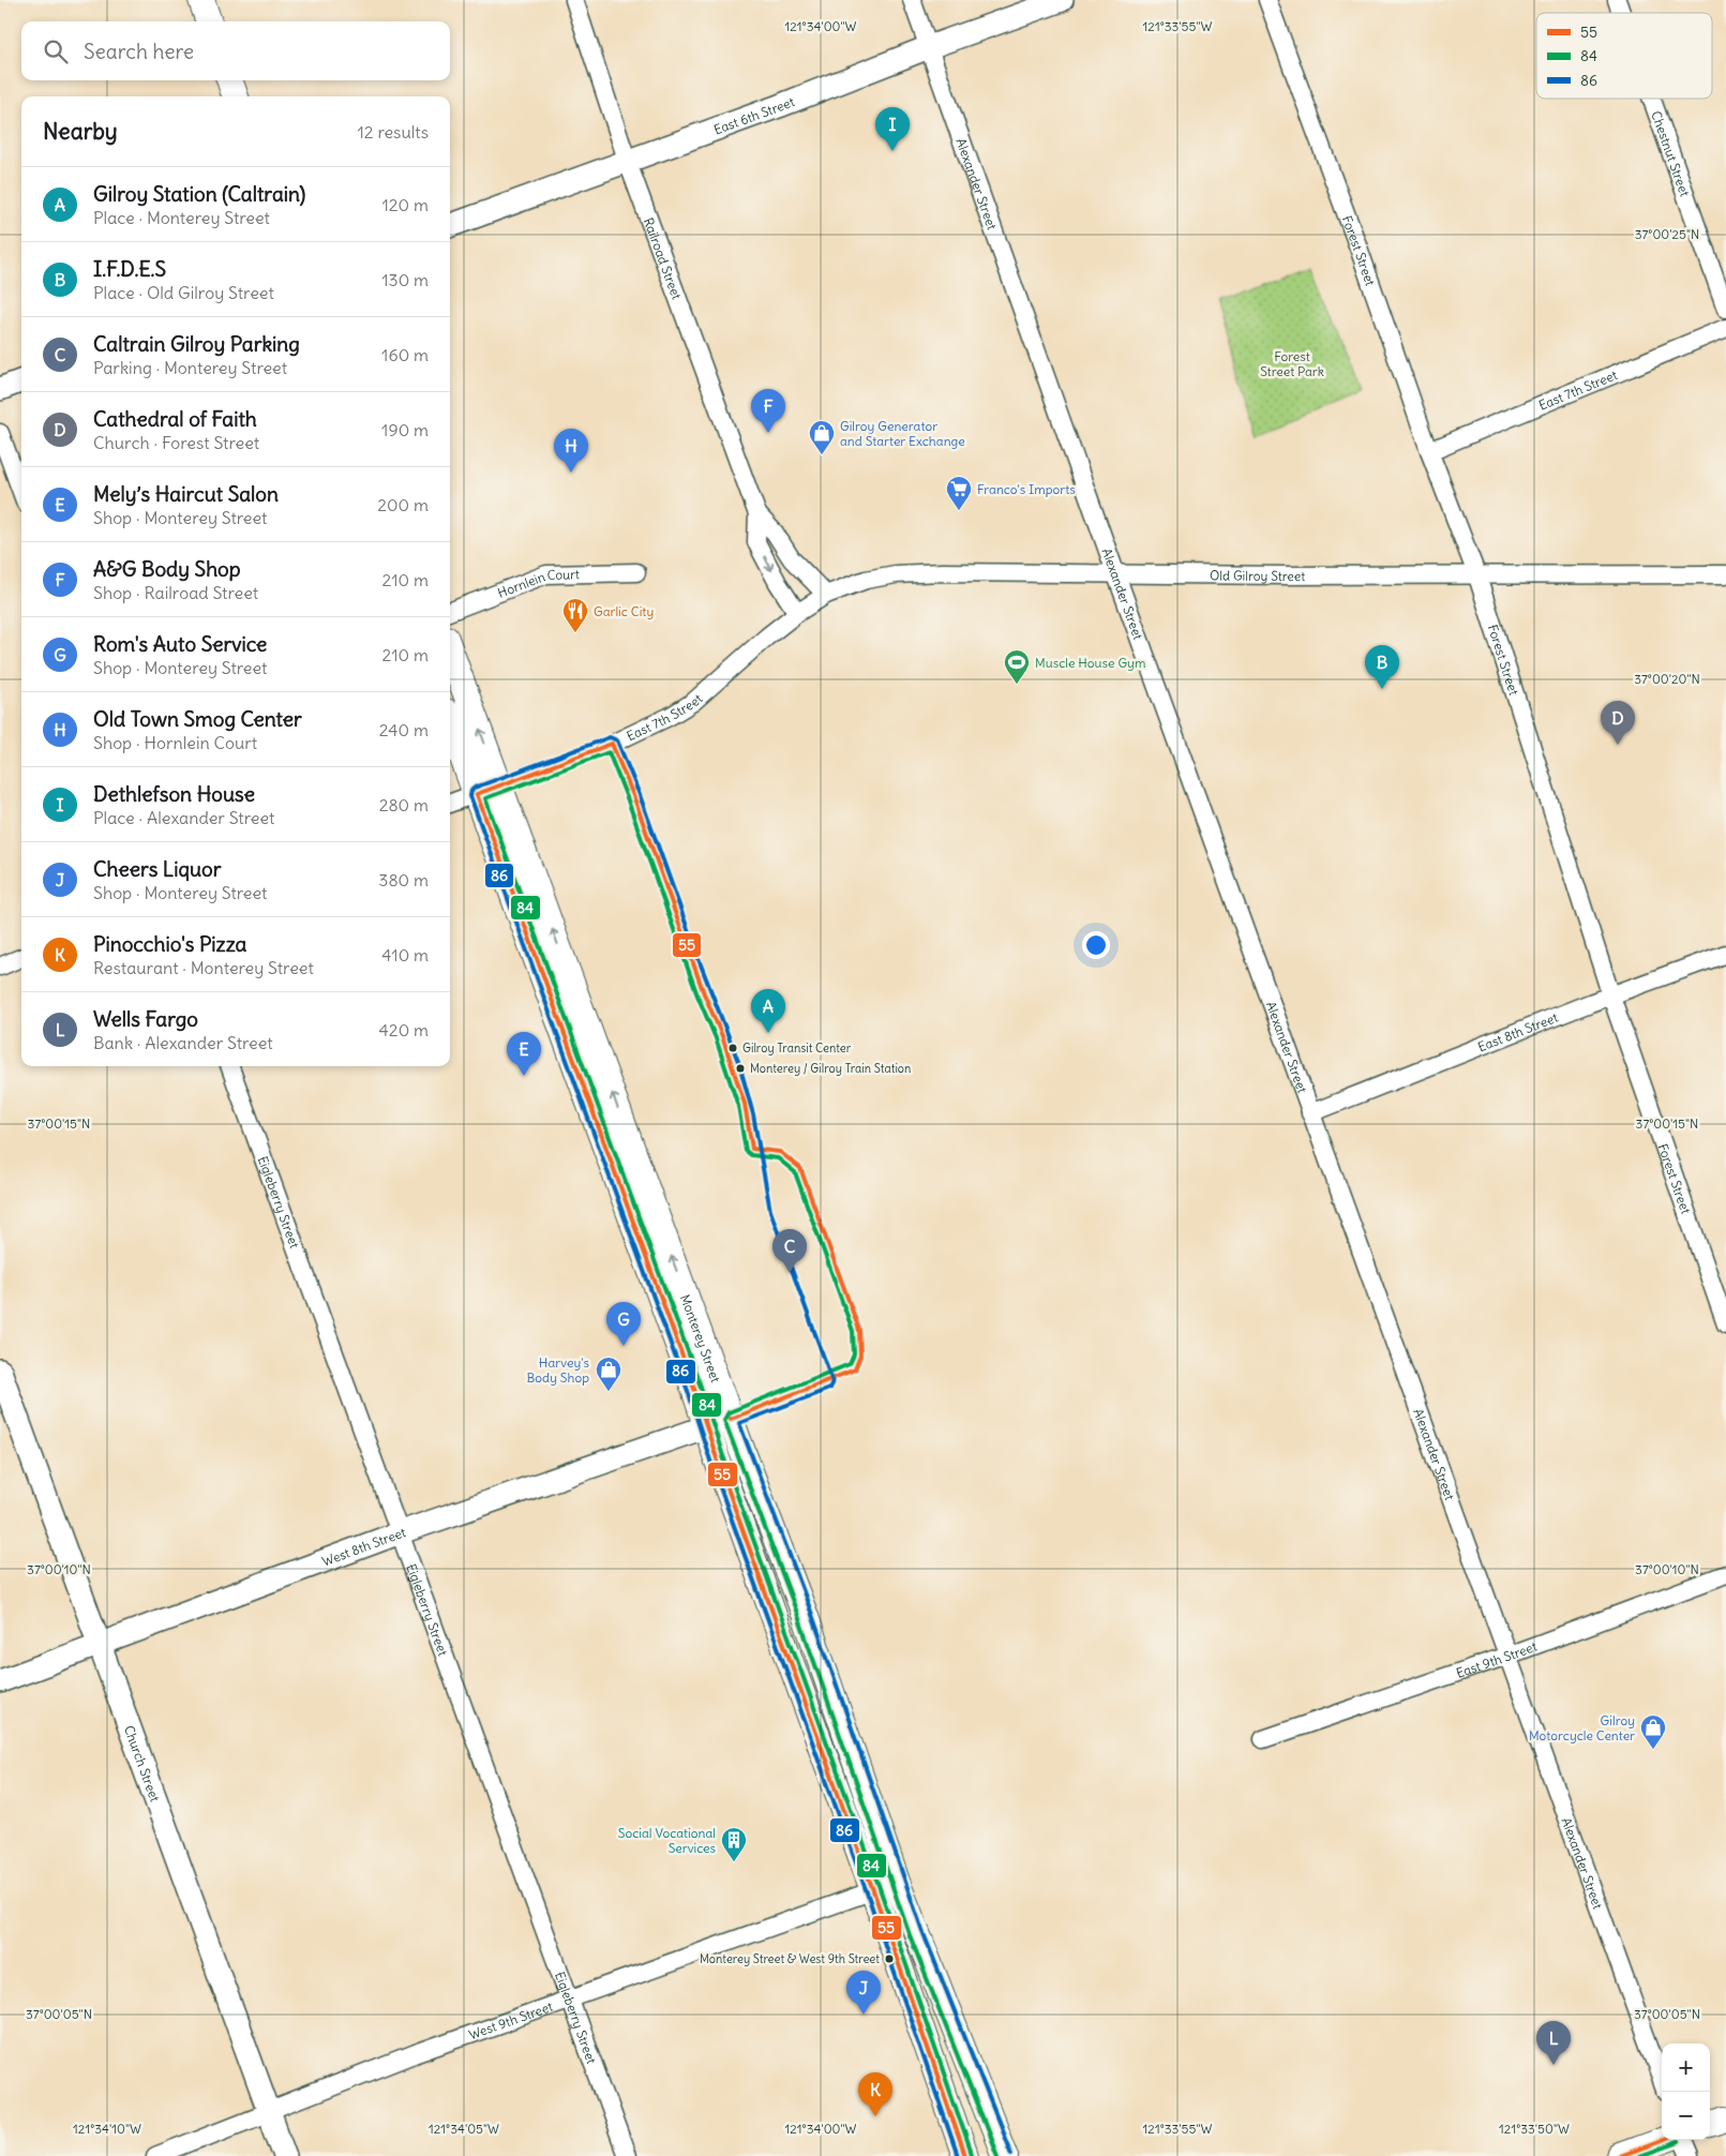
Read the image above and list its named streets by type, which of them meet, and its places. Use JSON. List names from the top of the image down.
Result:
{
  "streets": {
    "main road": ["Monterey Street"],
    "street": [
      "East 6th Street",
      "Chestnut Street",
      "Alexander Street",
      "Forest Street",
      "Railroad Street",
      "East 7th Street",
      "Old Gilroy Street",
      "Hornlein Court",
      "East 8th Street",
      "Eigleberry Street",
      "West 8th Street",
      "East 9th Street",
      "Church Street",
      "West 9th Street"
    ]
  },
  "crossings": [
    ["East 6th Street", "Alexander Street"],
    ["East 6th Street", "Railroad Street"],
    ["Alexander Street", "Old Gilroy Street"],
    ["Alexander Street", "East 8th Street"],
    ["Alexander Street", "East 9th Street"],
    ["Forest Street", "East 7th Street"],
    ["Forest Street", "Old Gilroy Street"],
    ["Forest Street", "East 8th Street"],
    ["Railroad Street", "East 7th Street"],
    ["Railroad Street", "Old Gilroy Street"],
    ["East 7th Street", "Old Gilroy Street"],
    ["East 7th Street", "Monterey Street"],
    ["Eigleberry Street", "West 8th Street"],
    ["Eigleberry Street", "West 9th Street"],
    ["Monterey Street", "West 8th Street"],
    ["Monterey Street", "West 9th Street"],
    ["West 8th Street", "Church Street"],
    ["Church Street", "West 9th Street"]
  ],
  "parks": ["Forest Street Park"],
  "places": {
    "shop": ["Gilroy Generator and Starter Exchange", "Harvey's Body Shop", "Gilroy Motorcycle Center"],
    "supermarket": ["Franco's Imports"],
    "restaurant": ["Garlic City"],
    "sports": ["Muscle House Gym"],
    "other": ["Gilroy Transit Center", "Monterey / Gilroy Train Station", "Monterey Street & West 9th Street"],
    "building": ["Social Vocational Services"]
  },
  "lines": ["transit line 86", "transit line 55", "transit line 84"],
  "legend": ["55", "84", "86"],
  "page": {
    "search": "Search here",
    "heading": ["Nearby", "12 results"],
    "pins": [
      "I",
      "F",
      "H",
      "B",
      "D",
      "A",
      "E",
      "C",
      "G",
      "J",
      "L",
      "K"
    ],
    "list": [
      {
        "mark": "A",
        "name": "Gilroy Station (Caltrain)",
        "note": "Place · Monterey Street",
        "value": "120 m"
      },
      {
        "mark": "B",
        "name": "I.F.D.E.S",
        "note": "Place · Old Gilroy Street",
        "value": "130 m"
      },
      {
        "mark": "C",
        "name": "Caltrain Gilroy Parking",
        "note": "Parking · Monterey Street",
        "value": "160 m"
      },
      {
        "mark": "D",
        "name": "Cathedral of Faith",
        "note": "Church · Forest Street",
        "value": "190 m"
      },
      {
        "mark": "E",
        "name": "Mely’s Haircut Salon",
        "note": "Shop · Monterey Street",
        "value": "200 m"
      },
      {
        "mark": "F",
        "name": "A&G Body Shop",
        "note": "Shop · Railroad Street",
        "value": "210 m"
      },
      {
        "mark": "G",
        "name": "Rom's Auto Service",
        "note": "Shop · Monterey Street",
        "value": "210 m"
      },
      {
        "mark": "H",
        "name": "Old Town Smog Center",
        "note": "Shop · Hornlein Court",
        "value": "240 m"
      },
      {
        "mark": "I",
        "name": "Dethlefson House",
        "note": "Place · Alexander Street",
        "value": "280 m"
      },
      {
        "mark": "J",
        "name": "Cheers Liquor",
        "note": "Shop · Monterey Street",
        "value": "380 m"
      },
      {
        "mark": "K",
        "name": "Pinocchio's Pizza",
        "note": "Restaurant · Monterey Street",
        "value": "410 m"
      },
      {
        "mark": "L",
        "name": "Wells Fargo",
        "note": "Bank · Alexander Street",
        "value": "420 m"
      }
    ],
    "map_buttons": ["+", "−"]
  },
  "coordinates": [
    "121°34'00\"W",
    "121°33'55\"W",
    "37°00'25\"N",
    "37°00'20\"N",
    "37°00'15\"N",
    "37°00'10\"N",
    "37°00'05\"N",
    "121°34'10\"W",
    "121°34'05\"W",
    "121°33'50\"W"
  ]
}
